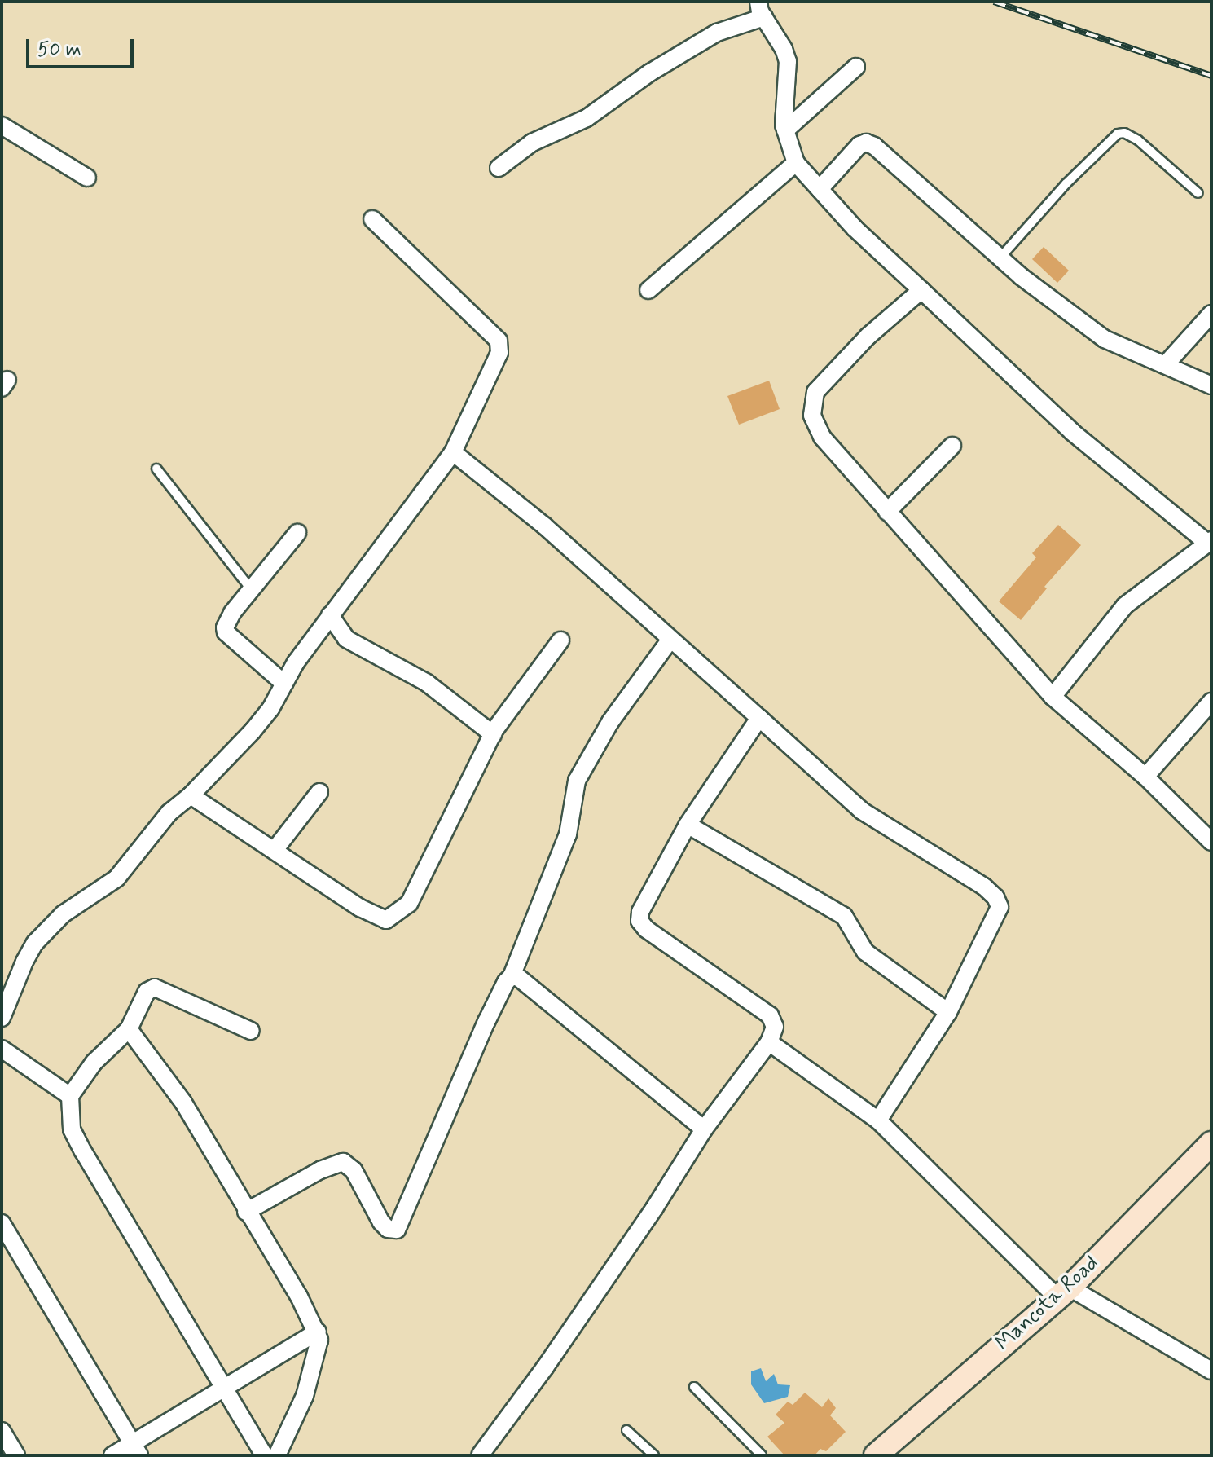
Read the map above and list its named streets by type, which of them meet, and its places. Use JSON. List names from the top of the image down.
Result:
{
  "streets": {
    "main road": ["Mancota Road"]
  },
  "scale_bar": "50 m"
}
